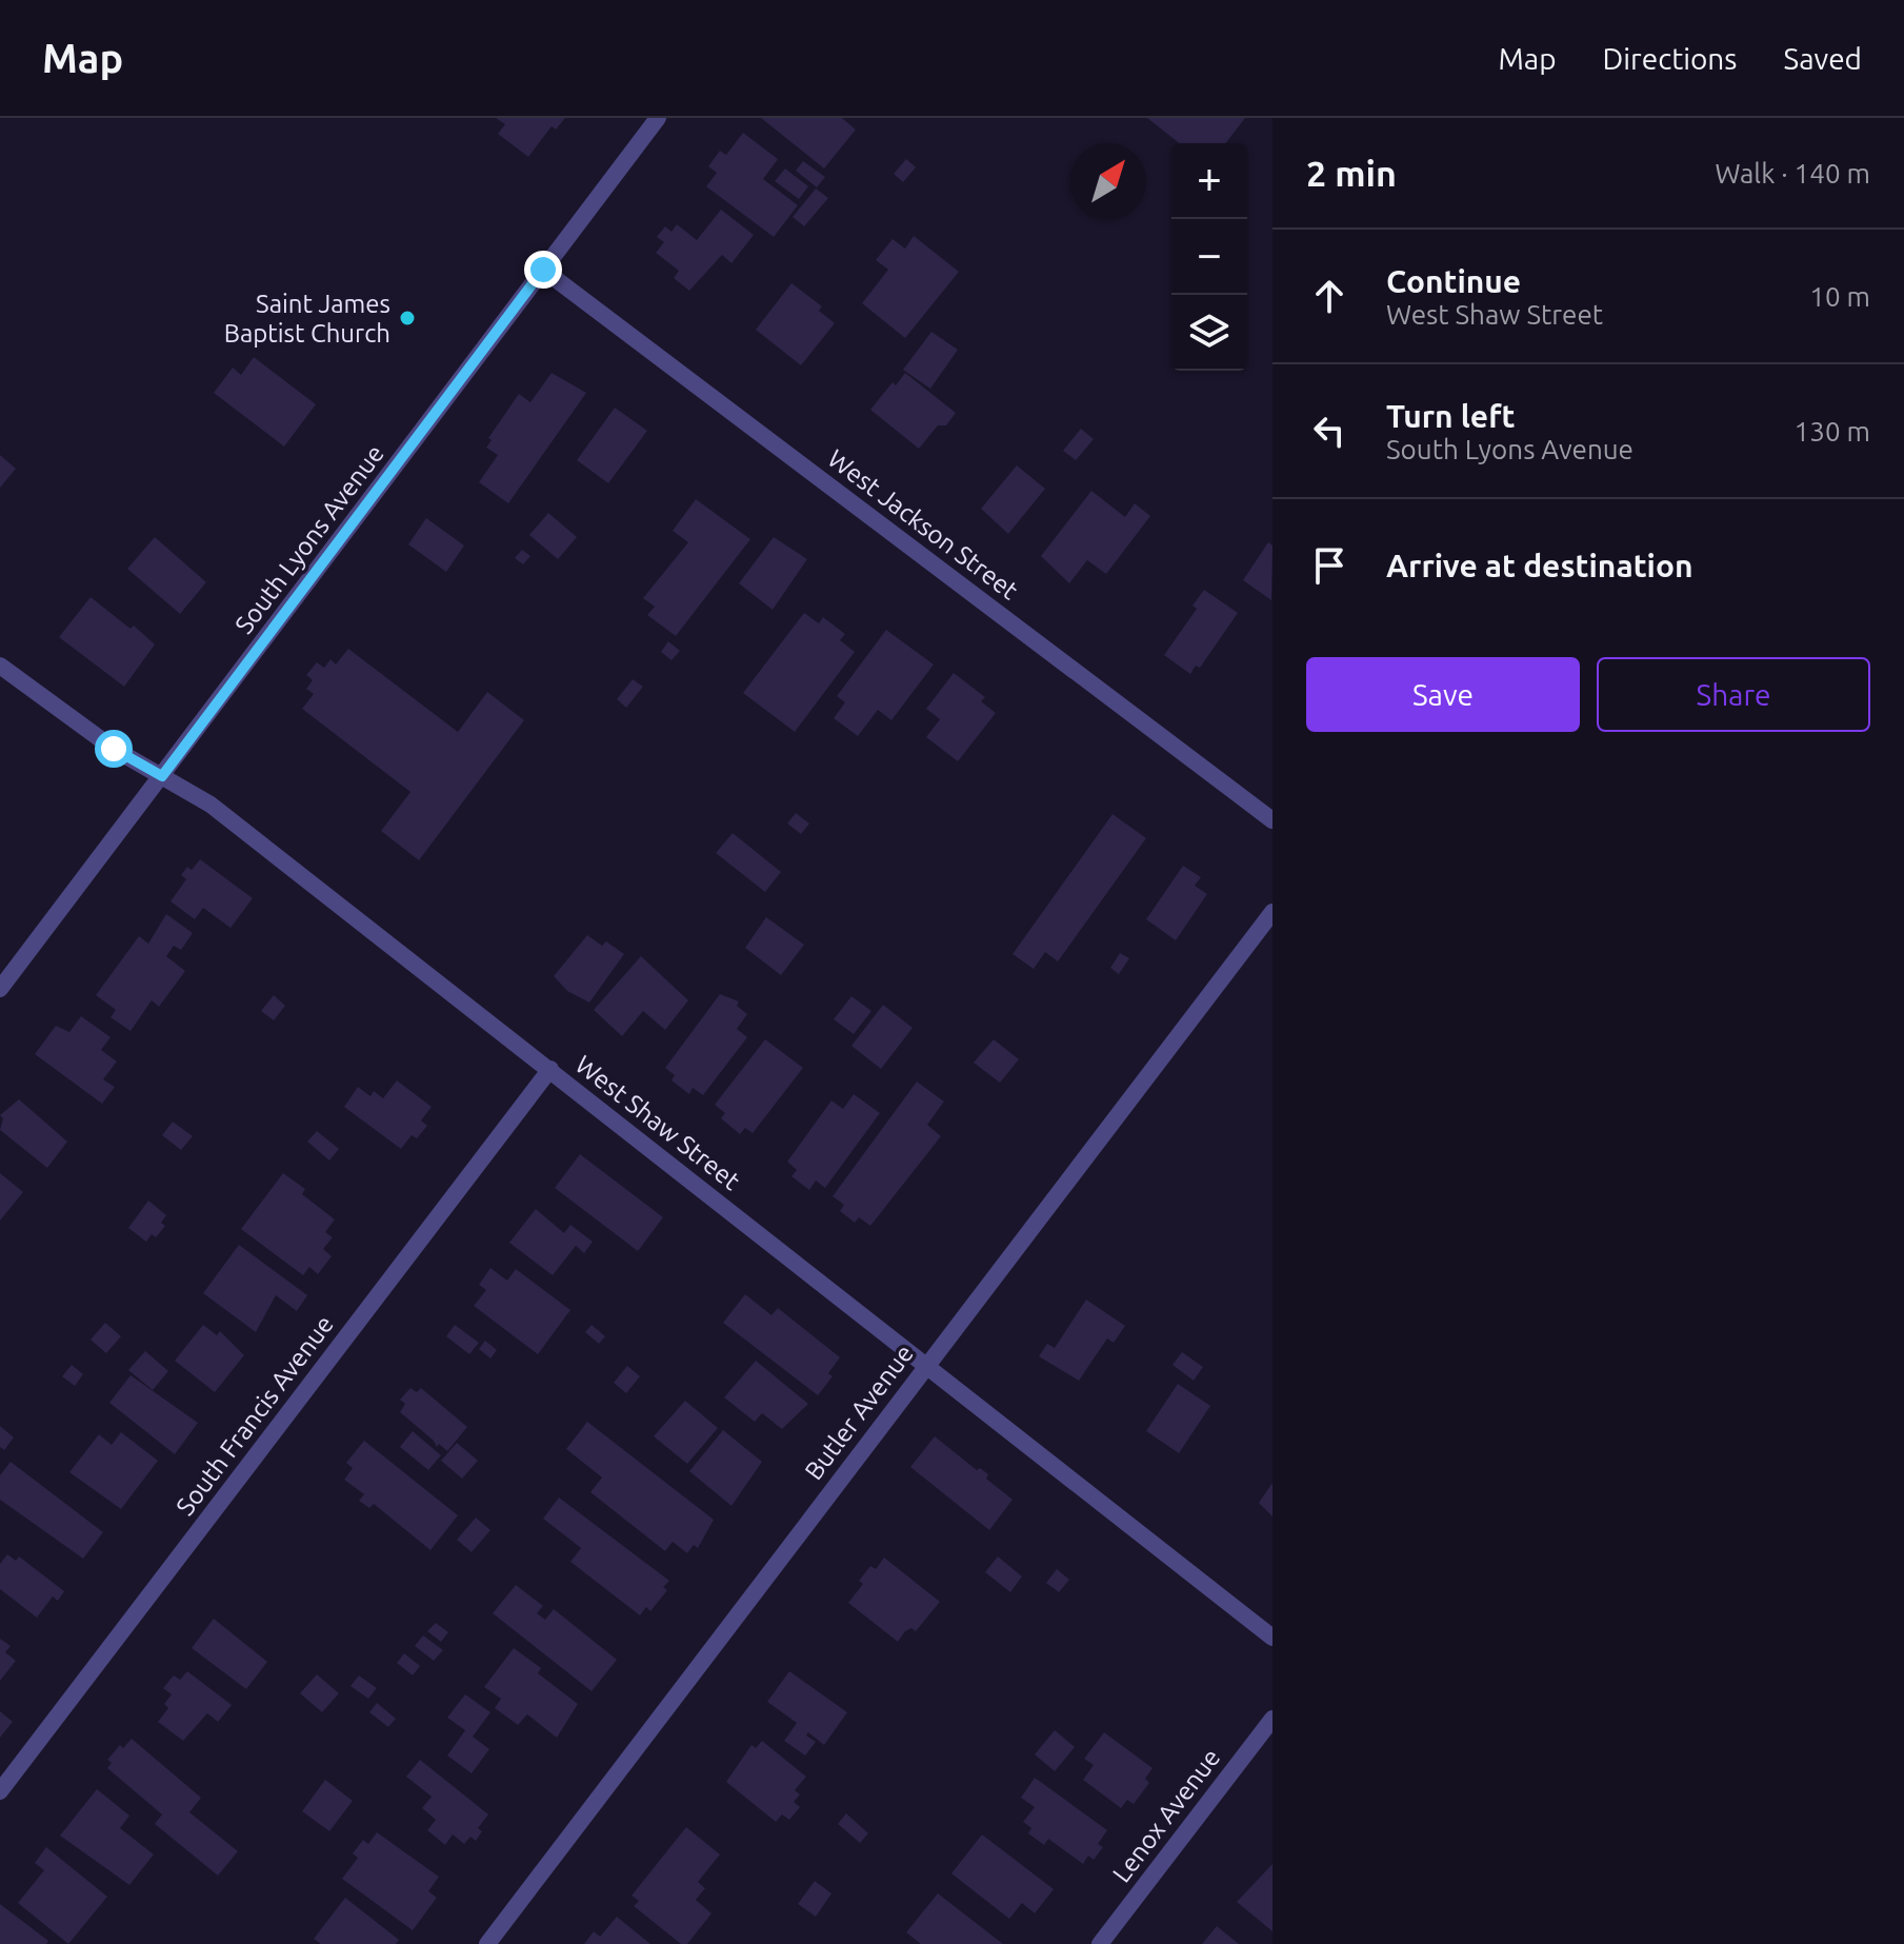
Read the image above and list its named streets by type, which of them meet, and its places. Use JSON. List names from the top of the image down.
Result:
{
  "streets": {
    "street": [
      "West Jackson Street",
      "South Lyons Avenue",
      "West Shaw Street",
      "Butler Avenue",
      "South Francis Avenue",
      "Lenox Avenue"
    ]
  },
  "crossings": [
    ["West Jackson Street", "South Lyons Avenue"],
    ["South Lyons Avenue", "West Shaw Street"],
    ["West Shaw Street", "Butler Avenue"],
    ["West Shaw Street", "South Francis Avenue"]
  ],
  "places": ["Saint James Baptist Church"],
  "north": "top right",
  "page": {
    "header": "Map",
    "nav": ["Map", "Directions", "Saved"],
    "heading": ["2 min", "Walk · 140 m"],
    "map_buttons": ["+", "−"],
    "list": [
      ["Continue", "West Shaw Street", "10 m"],
      ["Turn left", "South Lyons Avenue", "130 m"],
      "Arrive at destination"
    ],
    "buttons": ["Save", "Share"]
  }
}
